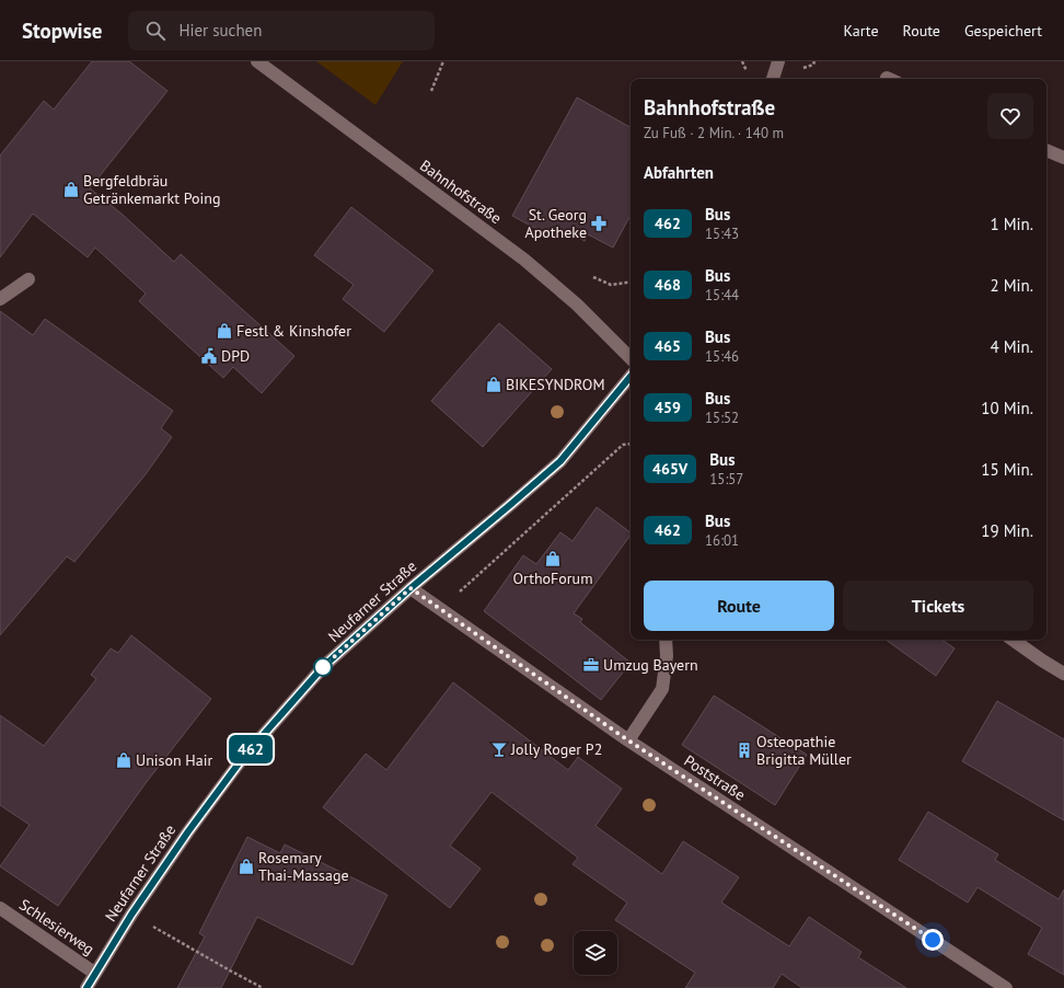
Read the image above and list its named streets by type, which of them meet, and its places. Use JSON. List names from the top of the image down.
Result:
{
  "streets": {
    "street": [
      "Bahnhofstraße",
      "Neufarner Straße",
      "Poststraße",
      "Schlesierweg"
    ]
  },
  "crossings": [
    ["Neufarner Straße", "Poststraße"],
    ["Neufarner Straße", "Schlesierweg"]
  ],
  "places": {
    "shop": [
      "Bergfeldbräu Getränkemarkt Poing",
      "Festl & Kinshofer",
      "BIKESYNDROM",
      "OrthoForum",
      "Unison Hair",
      "Rosemary Thai-Massage"
    ],
    "pharmacy": ["St. Georg Apotheke"],
    "public building": ["DPD"],
    "office": ["Umzug Bayern"],
    "bar": ["Jolly Roger P2"],
    "building": ["Osteopathie Brigitta Müller"]
  },
  "lines": ["bus line 462"],
  "page": {
    "header": "Stopwise",
    "search": "Hier suchen",
    "nav": ["Karte", "Route", "Gespeichert"],
    "on_map": "462",
    "heading": [
      ["Bahnhofstraße", "Zu Fuß · 2 Min. · 140 m"],
      "Abfahrten"
    ],
    "list": [
      {
        "mark": "462",
        "name": "Bus",
        "note": "15:43",
        "value": "1 Min."
      },
      {
        "mark": "468",
        "name": "Bus",
        "note": "15:44",
        "value": "2 Min."
      },
      {
        "mark": "465",
        "name": "Bus",
        "note": "15:46",
        "value": "4 Min."
      },
      {
        "mark": "459",
        "name": "Bus",
        "note": "15:52",
        "value": "10 Min."
      },
      {
        "mark": "465V",
        "name": "Bus",
        "note": "15:57",
        "value": "15 Min."
      },
      {
        "mark": "462",
        "name": "Bus",
        "note": "16:01",
        "value": "19 Min."
      }
    ],
    "buttons": ["Route", "Tickets"]
  }
}
